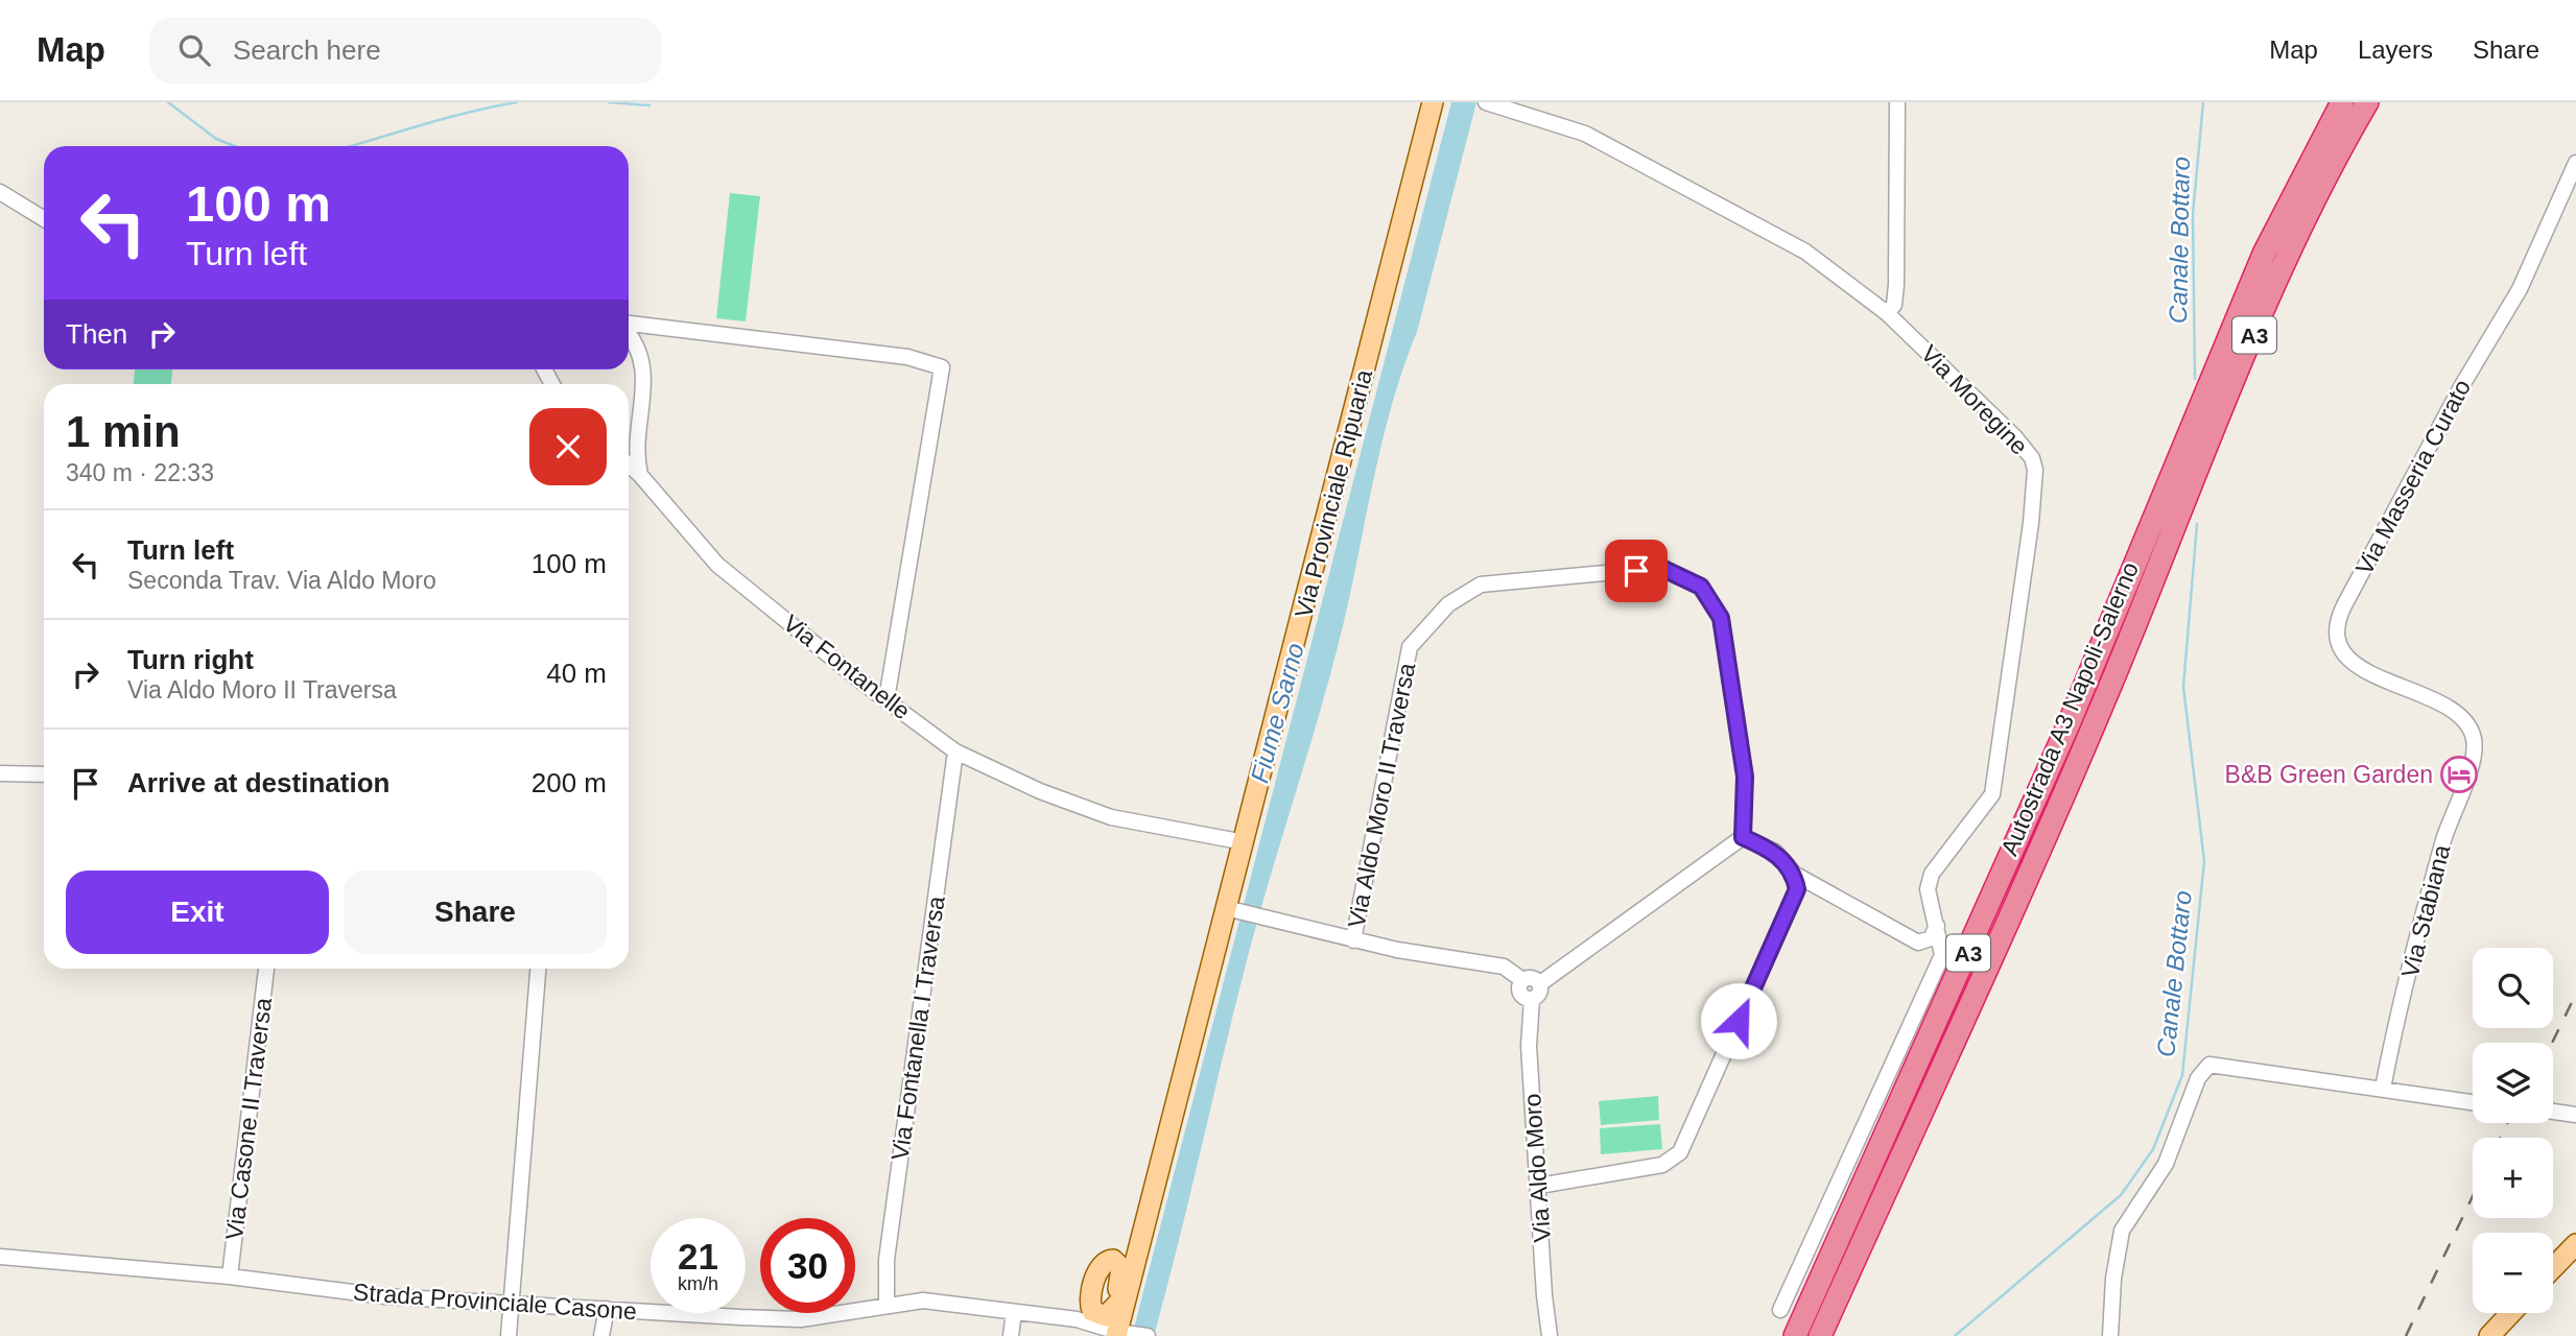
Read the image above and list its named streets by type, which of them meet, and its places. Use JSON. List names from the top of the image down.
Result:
{
  "streets": {
    "highway": ["A3", "Autostrada A3 Napoli-Salerno"],
    "main road": ["Via Provinciale Ripuaria"],
    "street": [
      "Via Moregine",
      "Via Masseria Curato",
      "Via Fontanelle",
      "Via Aldo Moro II Traversa",
      "Via Stabiana",
      "Via Fontanella I Traversa",
      "Via Casone II Traversa",
      "Via Aldo Moro",
      "Strada Provinciale Casone"
    ]
  },
  "crossings": [
    ["Via Masseria Curato", "Via Stabiana"],
    ["Via Provinciale Ripuaria", "Via Fontanelle"],
    ["Via Provinciale Ripuaria", "Strada Provinciale Casone"],
    ["Via Fontanelle", "Via Fontanella I Traversa"],
    ["Via Fontanella I Traversa", "Strada Provinciale Casone"],
    ["Via Casone II Traversa", "Strada Provinciale Casone"]
  ],
  "water": ["Canale Bottaro", "Fiume Sarno"],
  "places": {
    "hotel": ["B&B Green Garden"]
  },
  "page": {
    "header": "Map",
    "search": "Search here",
    "nav": ["Map", "Layers", "Share"],
    "turn": ["100 m", "Turn left"],
    "then": "Then",
    "heading": ["1 min", "340 m · 22:33"],
    "list": [
      {
        "name": "Turn left",
        "note": "Seconda Trav. Via Aldo Moro",
        "value": "100 m"
      },
      {
        "name": "Turn right",
        "note": "Via Aldo Moro II Traversa",
        "value": "40 m"
      },
      {
        "name": "Arrive at destination",
        "value": "200 m"
      }
    ],
    "buttons": ["Exit", "Share"],
    "map_buttons": ["+", "−"],
    "speed": "21 km/h",
    "limit": "30"
  }
}
